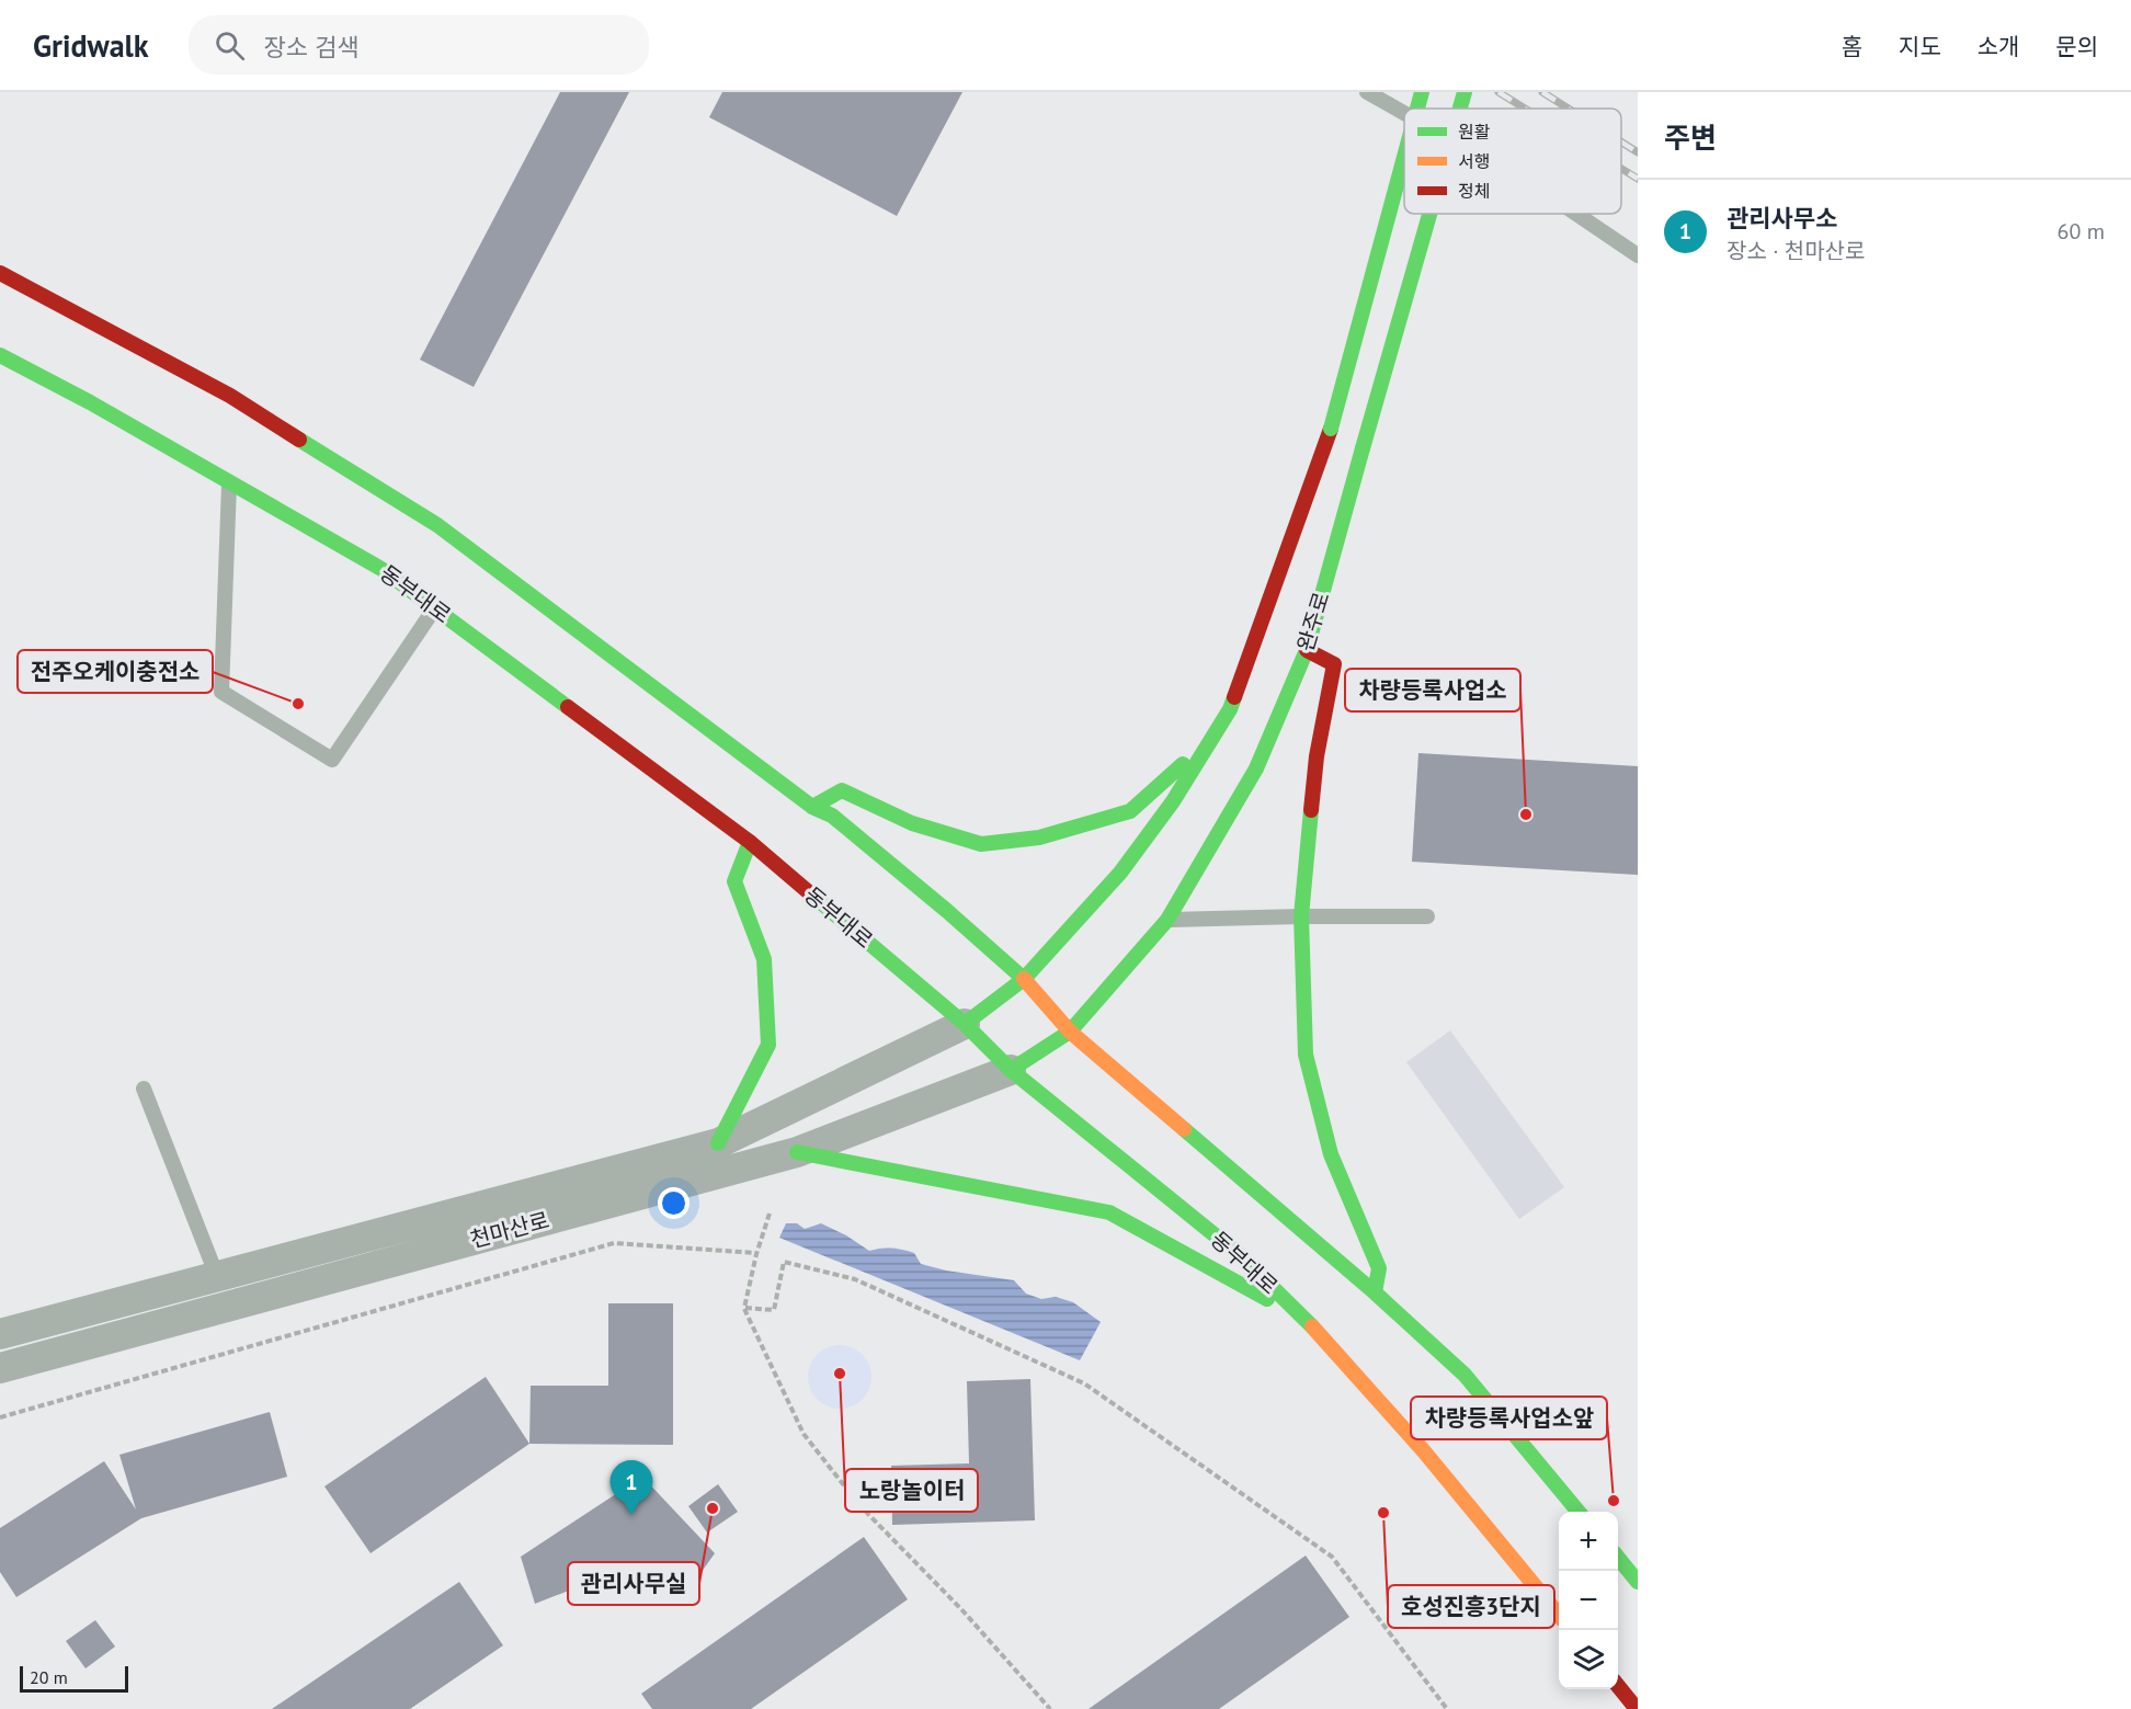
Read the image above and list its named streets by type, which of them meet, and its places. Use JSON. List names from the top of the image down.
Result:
{
  "streets": {
    "main road": ["동부대로", "완주로"],
    "street": ["천마산로"]
  },
  "crossings": [
    ["동부대로", "완주로"],
    ["동부대로", "천마산로"],
    ["완주로", "천마산로"]
  ],
  "places": [
    "전주오케이충전소",
    "차량등록사업소",
    "노랑놀이터",
    "차량등록사업소앞",
    "관리사무실",
    "호성진흥3단지"
  ],
  "legend": ["원활", "서행", "정체"],
  "scale_bar": "20 m",
  "page": {
    "header": "Gridwalk",
    "search": "장소 검색",
    "nav": [
      "홈",
      "지도",
      "소개",
      "문의"
    ],
    "heading": "주변",
    "list": [
      {
        "mark": "1",
        "name": "관리사무소",
        "note": "장소 · 천마산로",
        "value": "60 m"
      }
    ],
    "pins": "1",
    "map_buttons": ["+", "−"],
    "scale": "20 m"
  }
}
